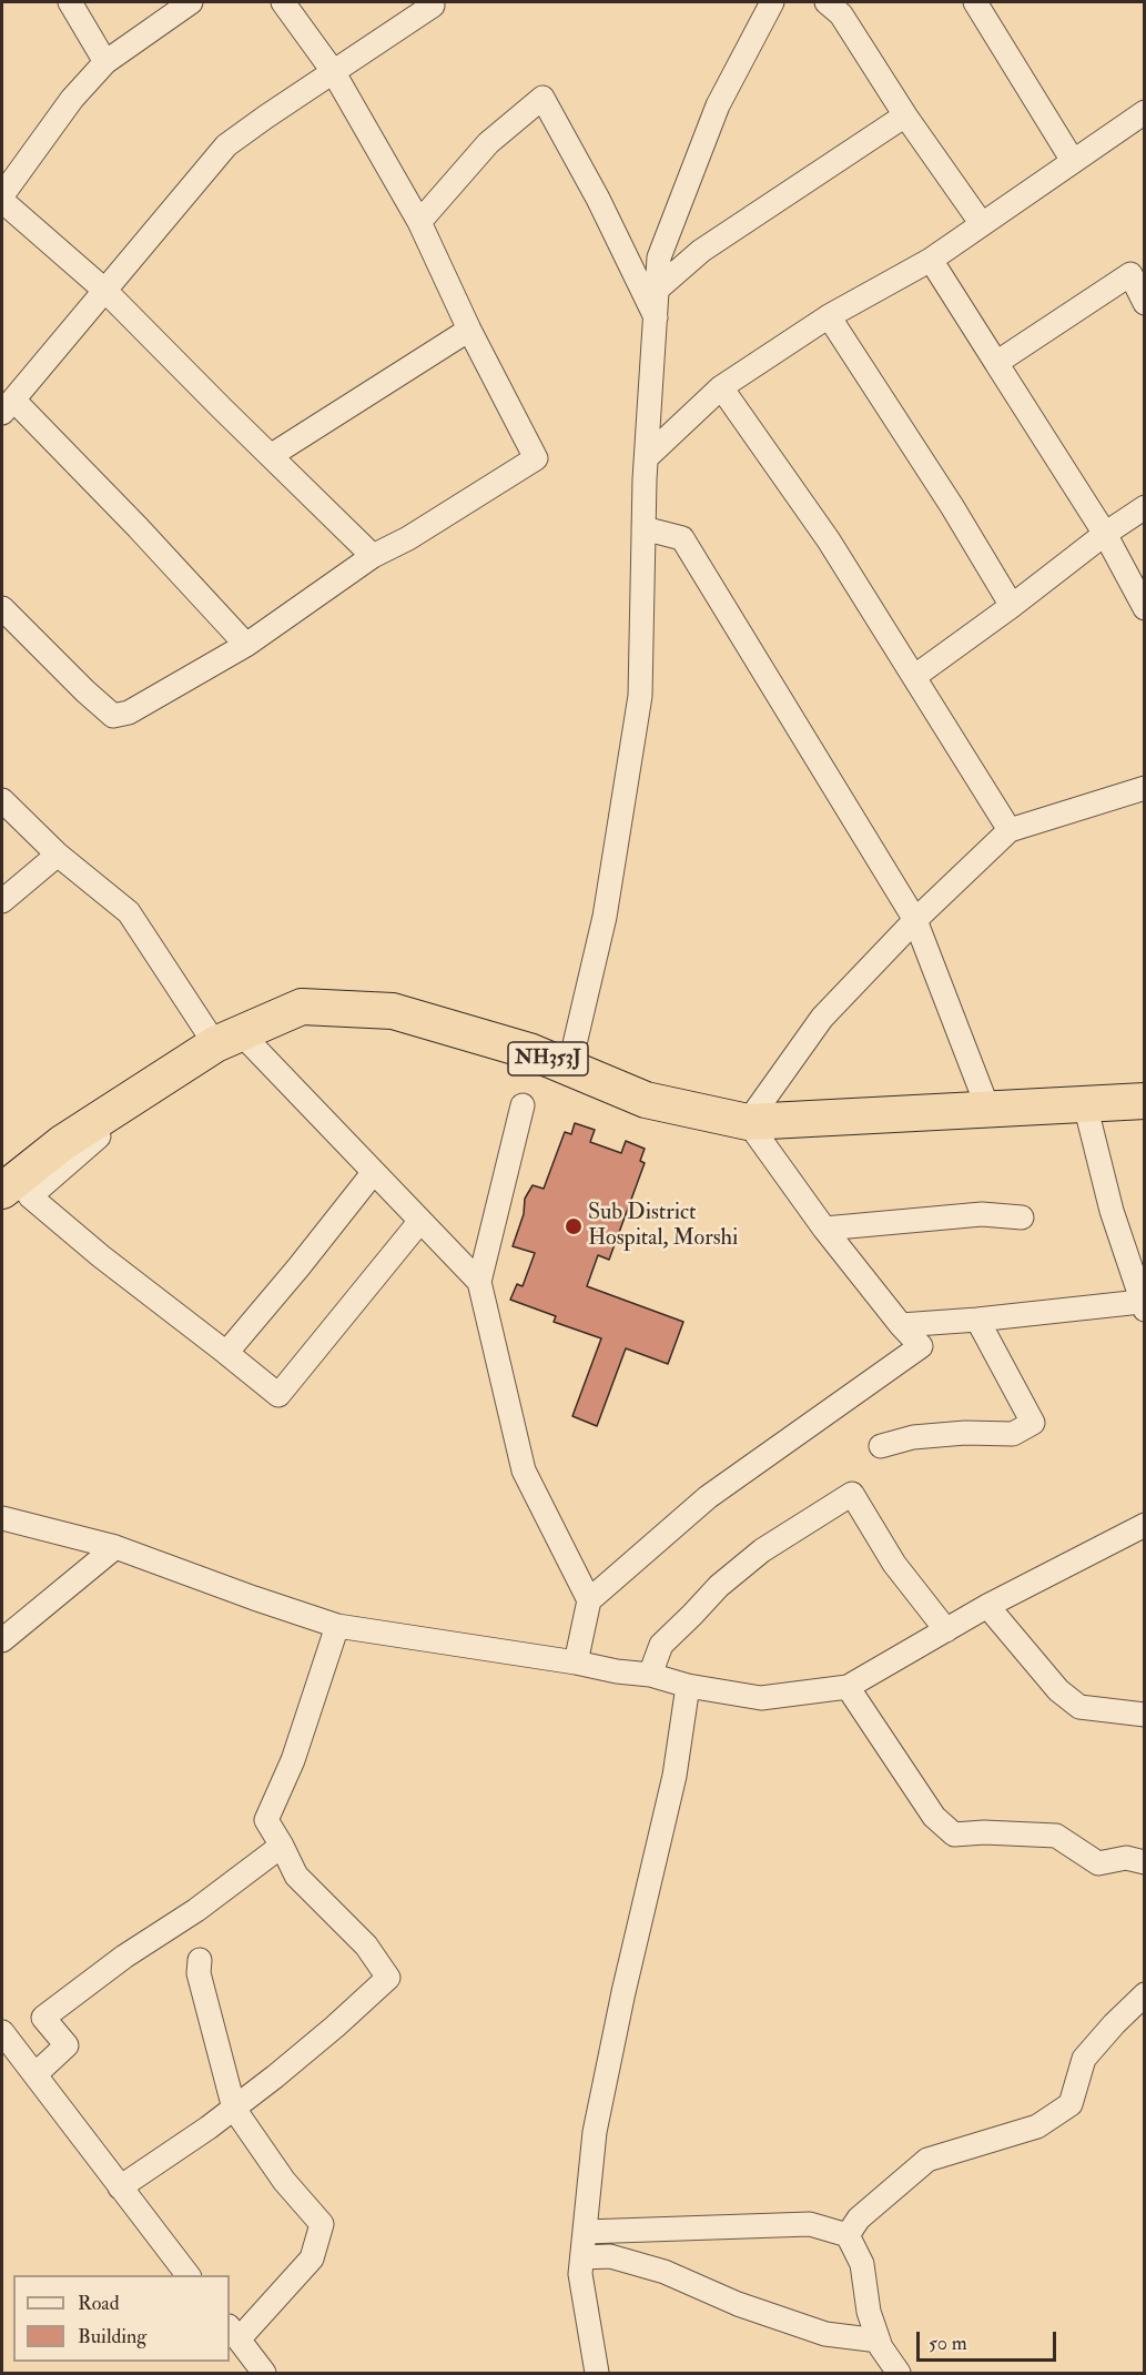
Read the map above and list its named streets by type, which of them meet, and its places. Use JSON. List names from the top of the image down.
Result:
{
  "streets": {
    "highway": ["NH353J"]
  },
  "places": ["Sub District Hospital, Morshi"],
  "legend": ["Road", "Building"],
  "scale_bar": "50 m"
}
